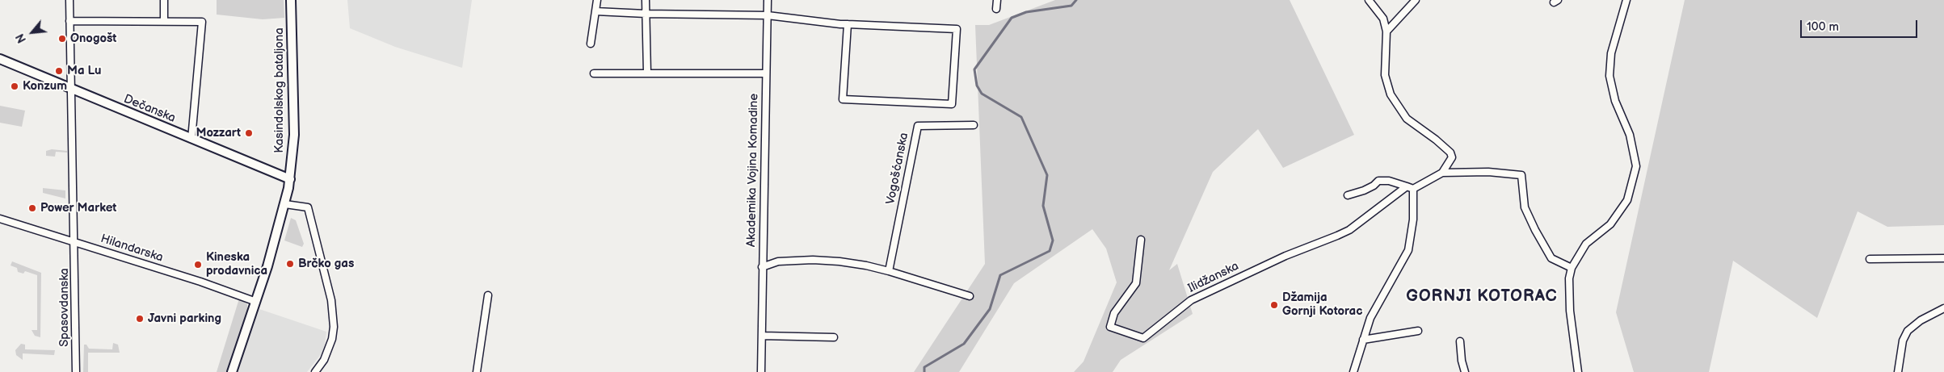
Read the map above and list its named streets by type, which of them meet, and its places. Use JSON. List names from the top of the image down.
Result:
{
  "streets": {
    "street": [
      "Kasindolskog bataljona",
      "Dečanska",
      "Vogošćanska",
      "Akademika Vojina Komadine",
      "Hilandarska",
      "Ilidžanska",
      "Spasovdanska"
    ]
  },
  "crossings": [
    ["Kasindolskog bataljona", "Dečanska"],
    ["Kasindolskog bataljona", "Hilandarska"],
    ["Dečanska", "Spasovdanska"],
    ["Hilandarska", "Spasovdanska"]
  ],
  "districts": ["GORNJI KOTORAC"],
  "places": [
    "Onogošt",
    "Ma Lu",
    "Konzum",
    "Mozzart",
    "Power Market",
    "Brčko gas",
    "Kineska prodavnica",
    "Džamija Gornji Kotorac",
    "Javni parking"
  ],
  "scale_bar": "100 m",
  "north": "bottom left"
}
